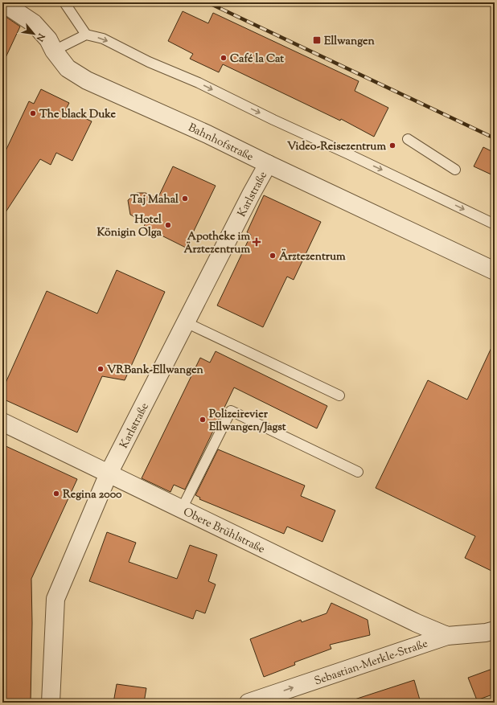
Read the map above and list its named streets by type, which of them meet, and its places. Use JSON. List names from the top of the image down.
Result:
{
  "streets": {
    "street": [
      "Bahnhofstraße",
      "Karlstraße",
      "Obere Brühlstraße",
      "Sebastian-Merkle-Straße"
    ]
  },
  "crossings": [
    ["Bahnhofstraße", "Karlstraße"],
    ["Karlstraße", "Obere Brühlstraße"],
    ["Obere Brühlstraße", "Sebastian-Merkle-Straße"]
  ],
  "one_way": ["Sebastian-Merkle-Straße"],
  "places": {
    "transit": ["Ellwangen"],
    "other": [
      "Café la Cat",
      "The black Duke",
      "Video-Reisezentrum",
      "Taj Mahal",
      "Hotel Königin Olga",
      "Ärztezentrum",
      "VRBank-Ellwangen",
      "Polizeirevier Ellwangen/Jagst",
      "Regina 2000"
    ],
    "health": ["Apotheke im Ärztezentrum"]
  },
  "north": "bottom right"
}
